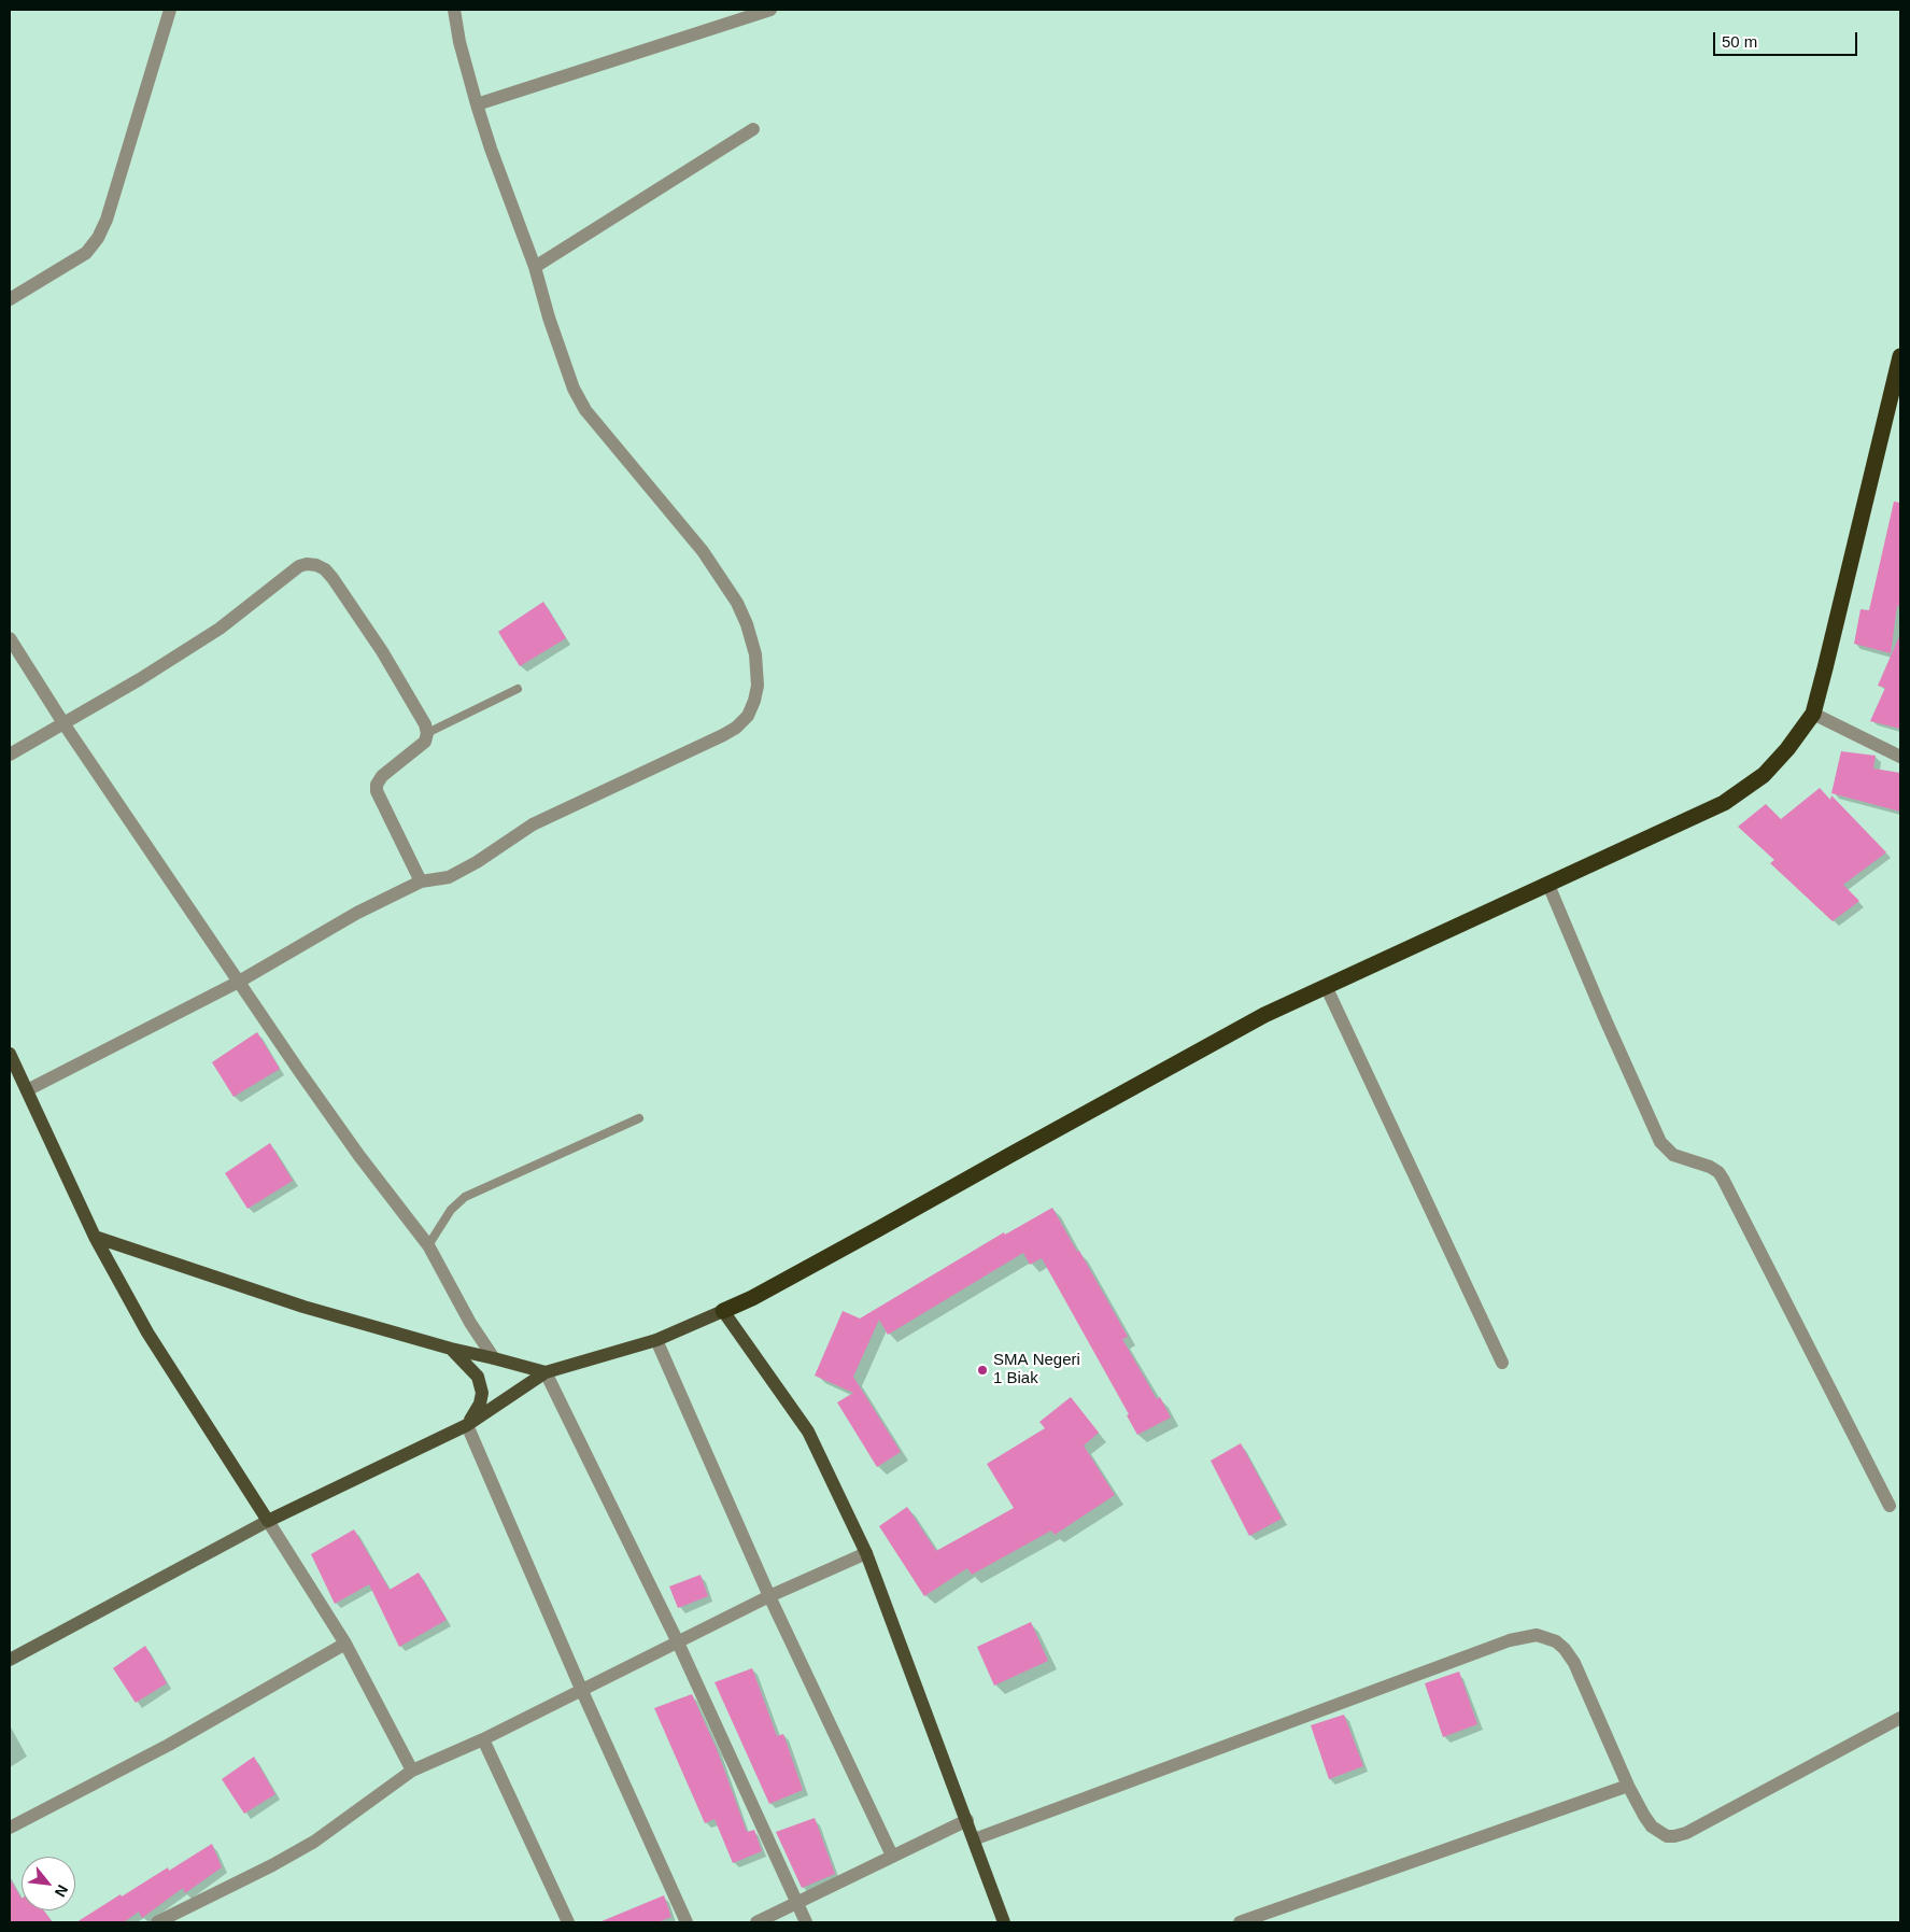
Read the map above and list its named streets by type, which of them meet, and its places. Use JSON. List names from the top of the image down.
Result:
{
  "places": ["SMA Negeri 1 Biak"],
  "scale_bar": "50 m",
  "north": "bottom right"
}
